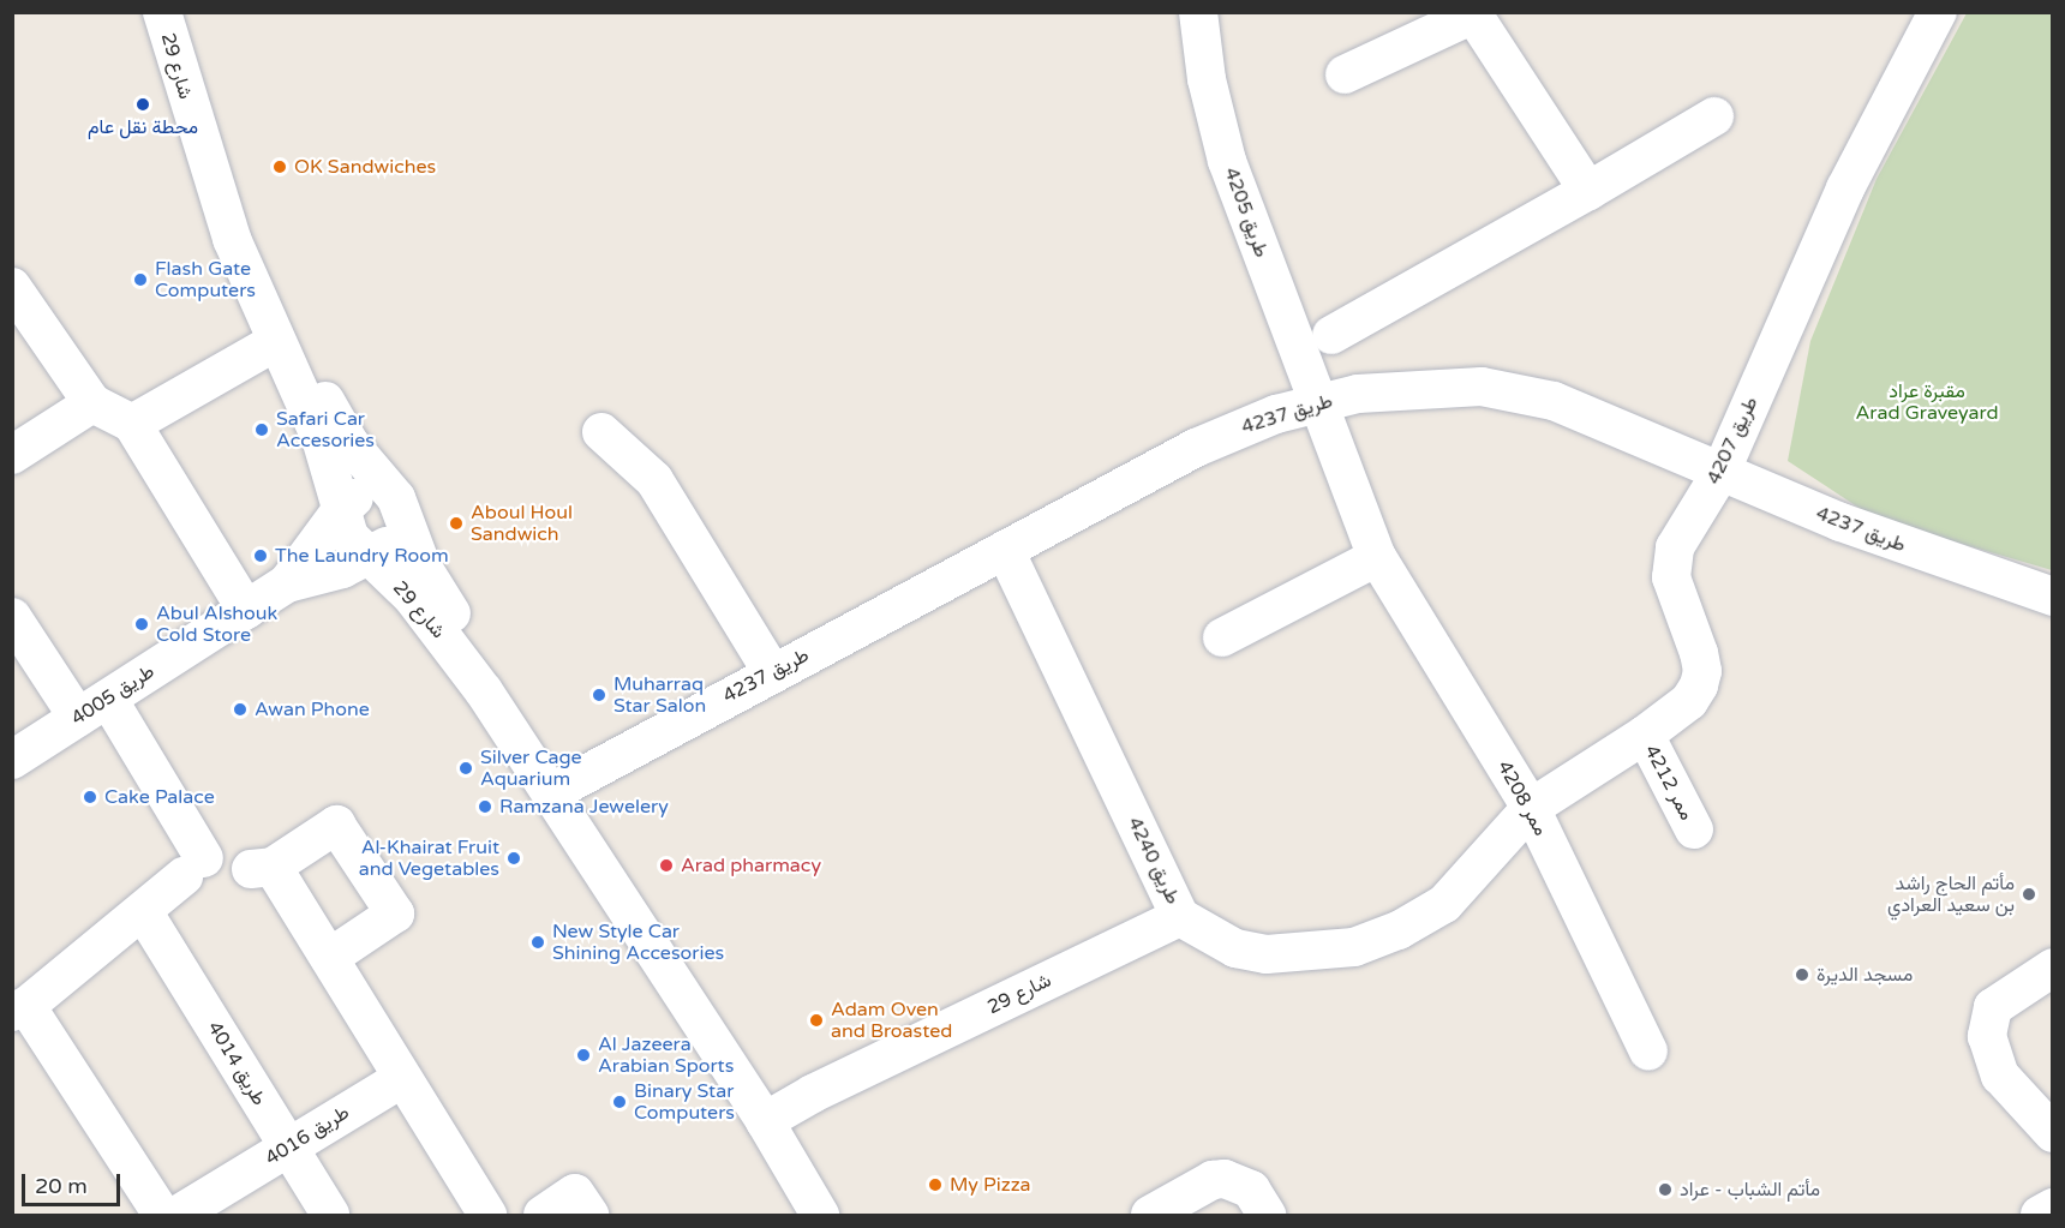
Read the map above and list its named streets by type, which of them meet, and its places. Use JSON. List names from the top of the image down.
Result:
{
  "streets": {
    "street": [
      "شارع 29",
      "طريق 4205",
      "طريق 4237",
      "طريق 4207",
      "طريق 4005",
      "ممر 4212",
      "ممر 4208",
      "طريق 4240",
      "طريق 4014",
      "طريق 4016"
    ]
  },
  "crossings": [
    ["شارع 29", "طريق 4237"],
    ["شارع 29", "طريق 4005"],
    ["شارع 29", "طريق 4240"],
    ["طريق 4205", "طريق 4237"],
    ["طريق 4205", "ممر 4208"],
    ["طريق 4237", "طريق 4207"],
    ["طريق 4237", "ممر 4208"],
    ["طريق 4237", "طريق 4240"],
    ["طريق 4207", "ممر 4212"],
    ["طريق 4207", "ممر 4208"],
    ["طريق 4207", "طريق 4240"],
    ["ممر 4208", "طريق 4240"],
    ["طريق 4014", "طريق 4016"]
  ],
  "parks": ["مقبرة عراد Arad Graveyard"],
  "places": [
    "محطة نقل عام",
    "OK Sandwiches",
    "Flash Gate Computers",
    "Safari Car Accesories",
    "Aboul Houl Sandwich",
    "The Laundry Room",
    "Abul Alshouk Cold Store",
    "Muharraq Star Salon",
    "Awan Phone",
    "Silver Cage Aquarium",
    "Cake Palace",
    "Ramzana Jewelery",
    "Al-Khairat Fruit and Vegetables",
    "Arad pharmacy",
    "مأتم الحاج راشد بن سعيد العرادي",
    "New Style Car Shining Accesories",
    "مسجد الديرة",
    "Adam Oven and Broasted",
    "Al Jazeera Arabian Sports",
    "Binary Star Computers",
    "My Pizza",
    "مأتم الشباب - عراد"
  ],
  "scale_bar": "20 m"
}
